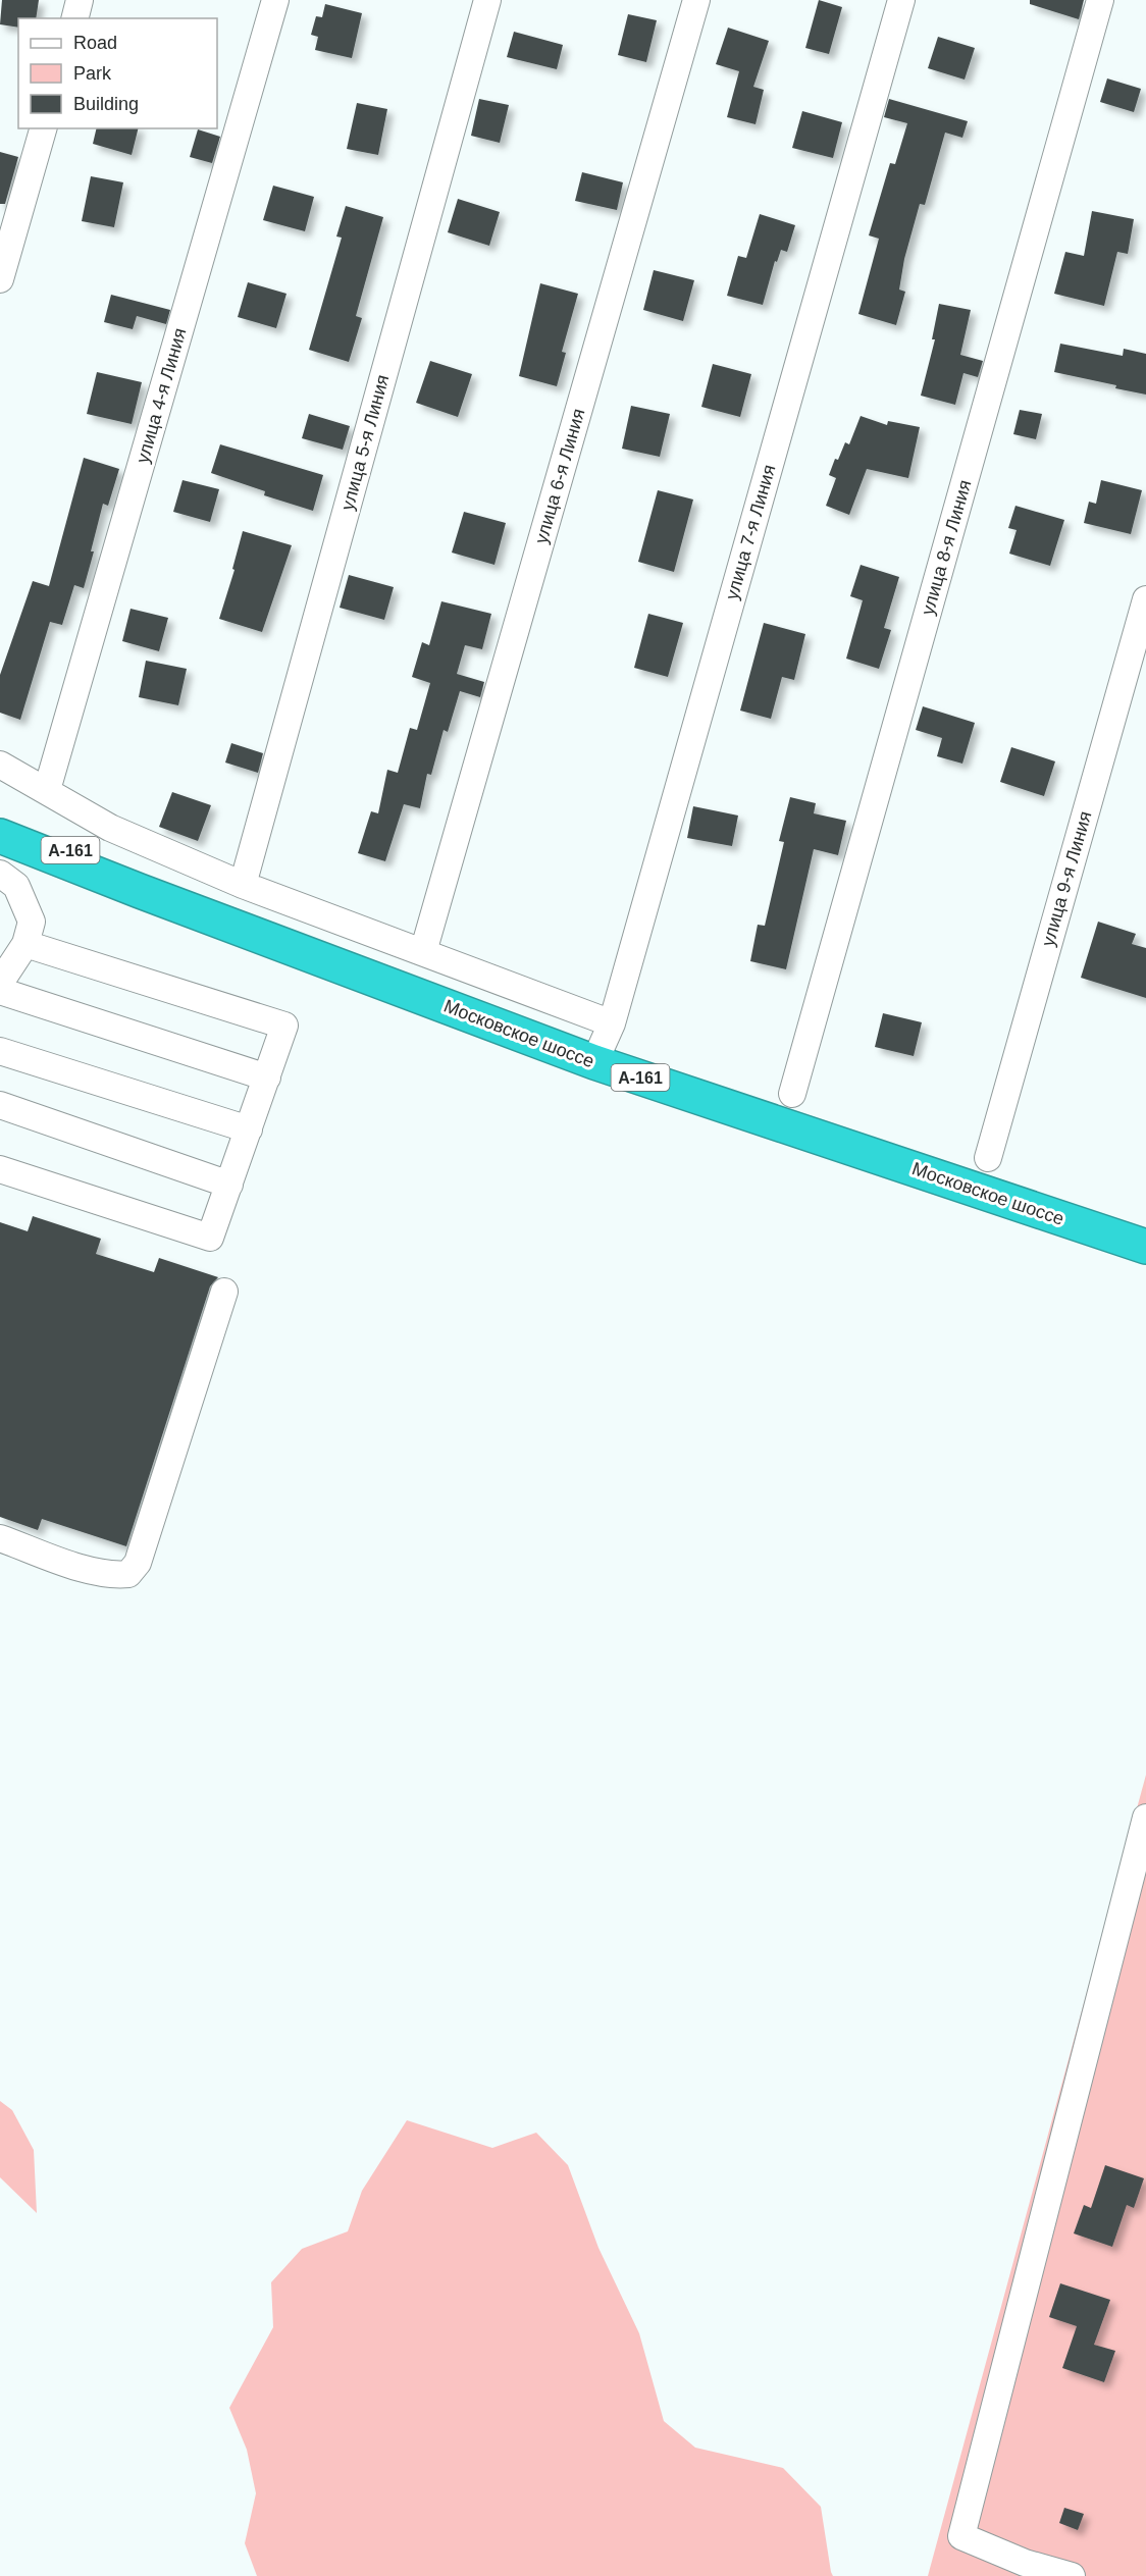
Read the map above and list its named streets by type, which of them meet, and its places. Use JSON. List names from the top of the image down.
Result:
{
  "streets": {
    "highway": ["А-161", "Московское шоссе"],
    "street": [
      "улица 4-я Линия",
      "улица 5-я Линия",
      "улица 6-я Линия",
      "улица 7-я Линия",
      "улица 8-я Линия",
      "улица 9-я Линия"
    ]
  },
  "crossings": [
    ["улица 7-я Линия", "Московское шоссе"],
    ["А-161", "Московское шоссе"]
  ],
  "legend": ["Road", "Park", "Building"]
}
